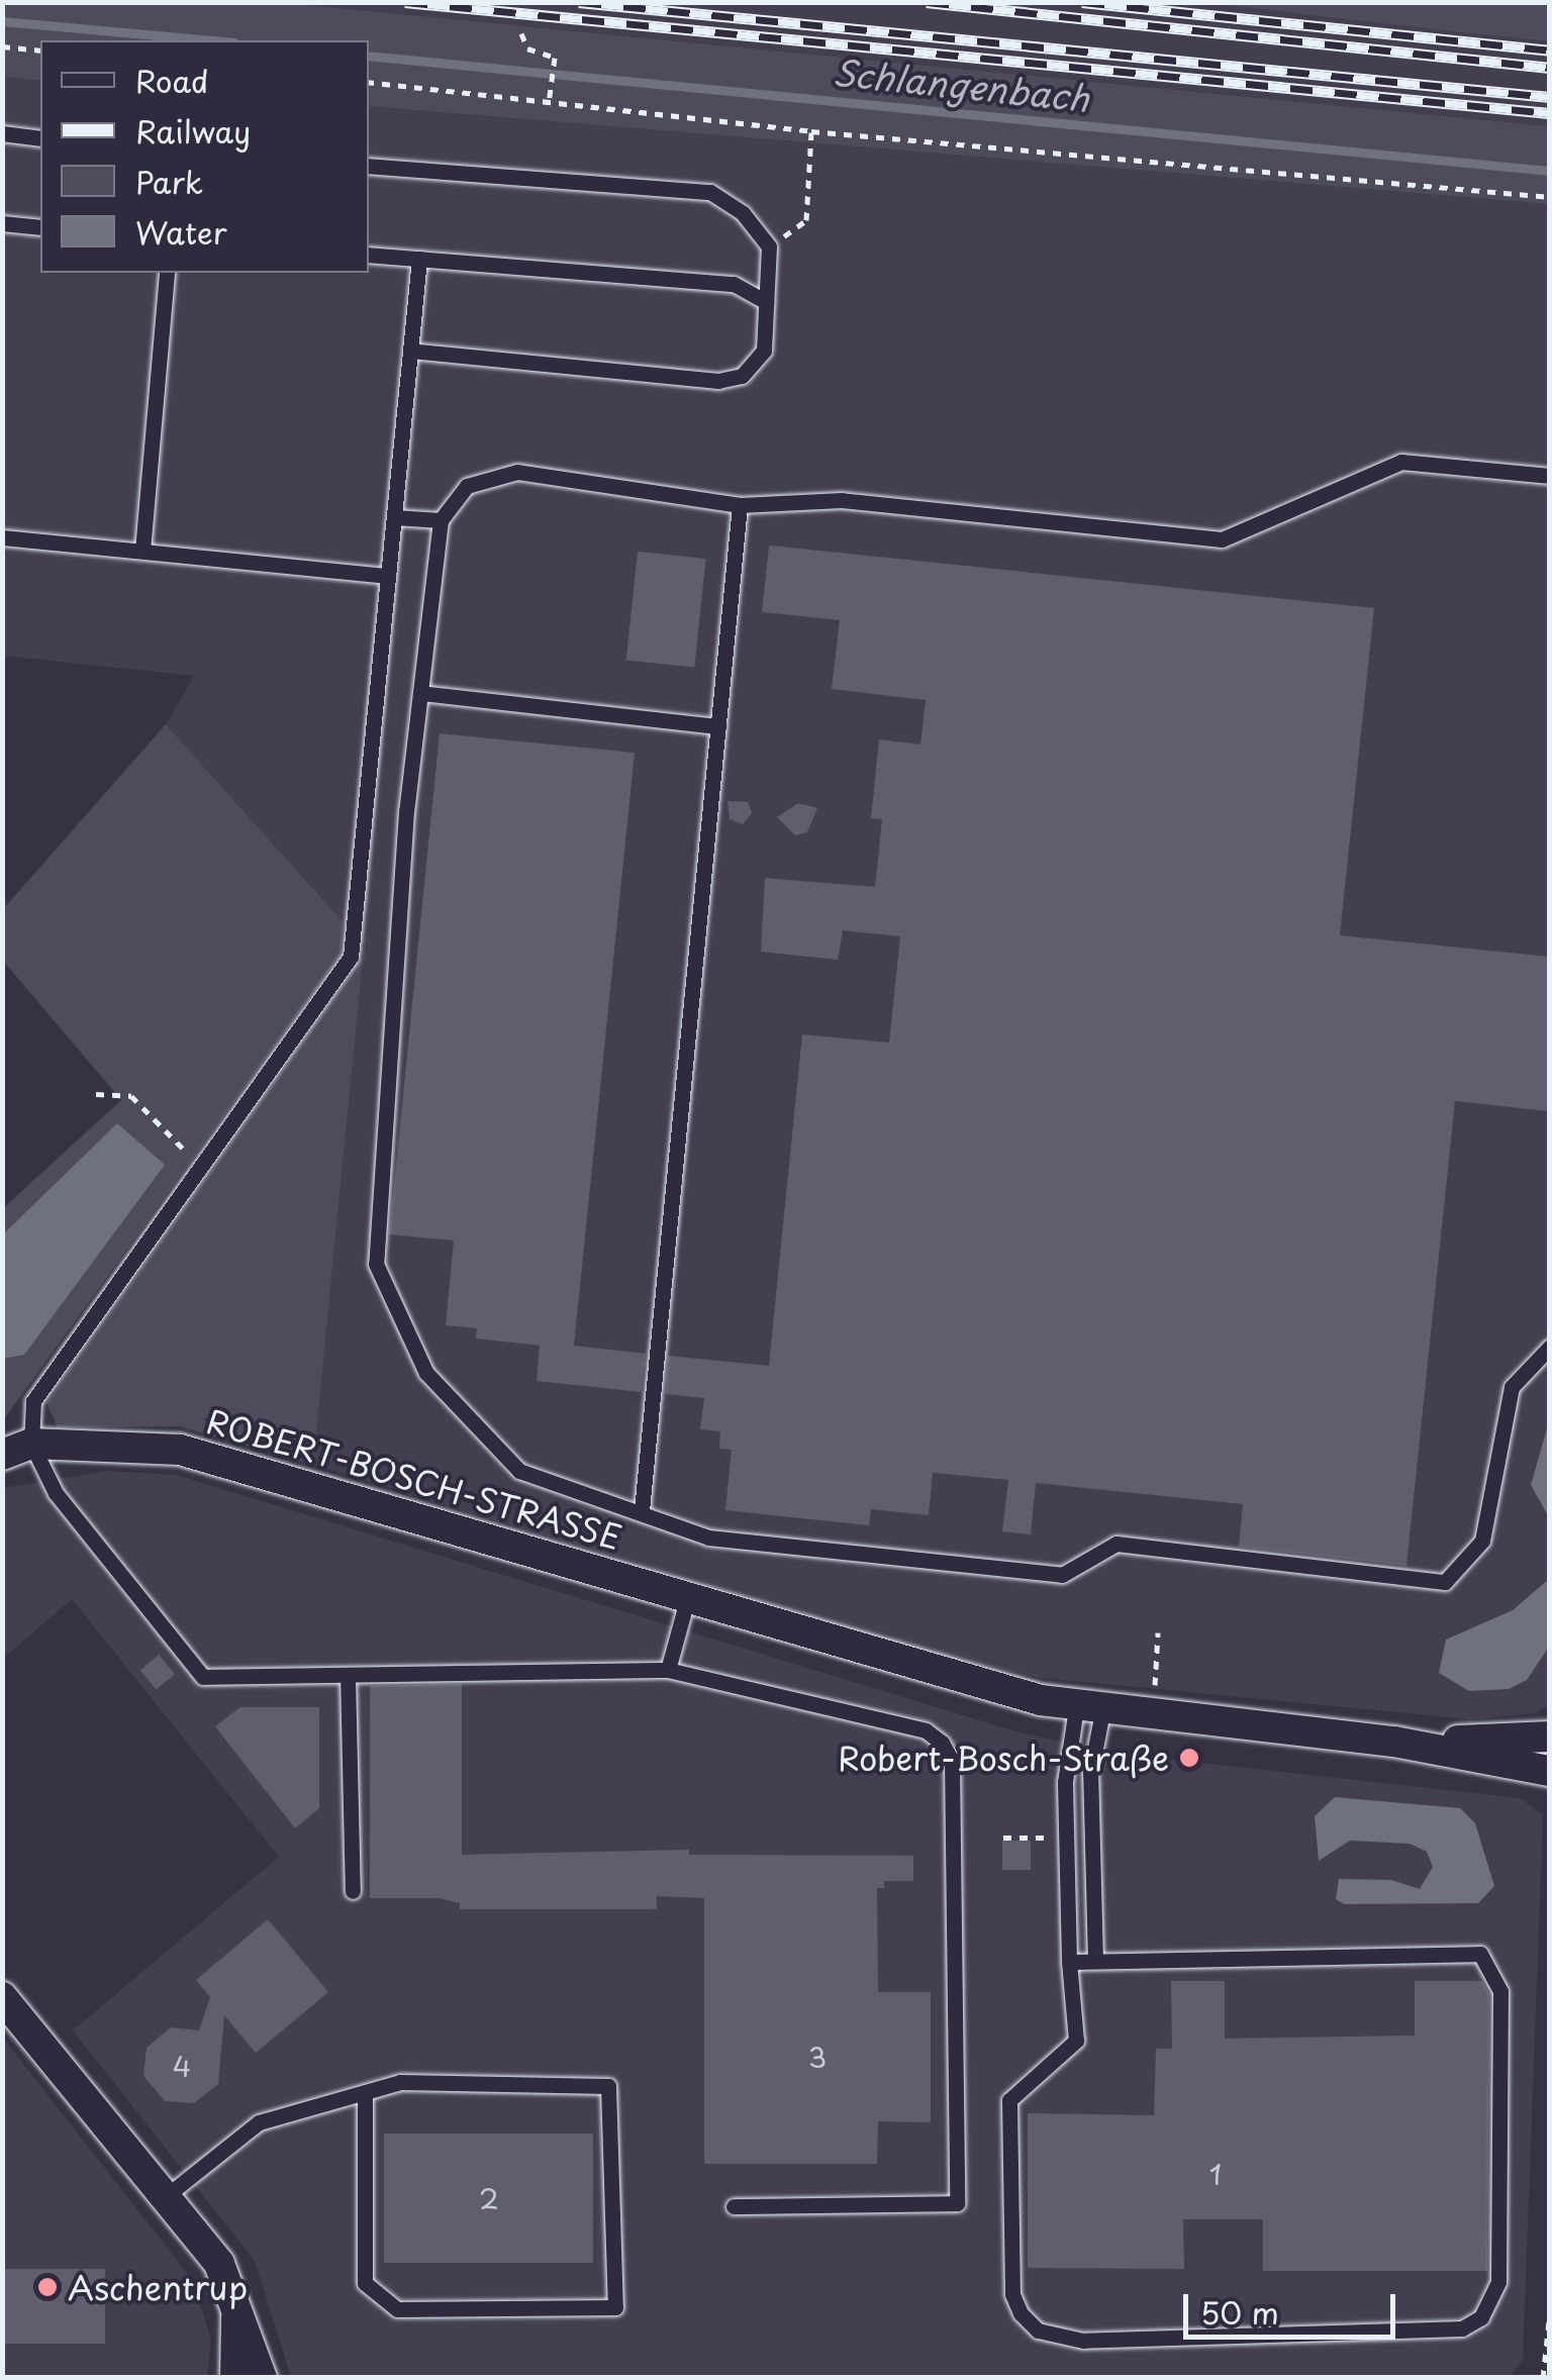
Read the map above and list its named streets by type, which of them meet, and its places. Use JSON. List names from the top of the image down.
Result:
{
  "streets": {
    "street": ["ROBERT-BOSCH-STRASSE"]
  },
  "water": ["Schlangenbach"],
  "places": ["Robert-Bosch-Straße", "Aschentrup"],
  "house_numbers": [
    "3",
    "4",
    "1",
    "2"
  ],
  "legend": [
    "Road",
    "Railway",
    "Park",
    "Water"
  ],
  "scale_bar": "50 m"
}
